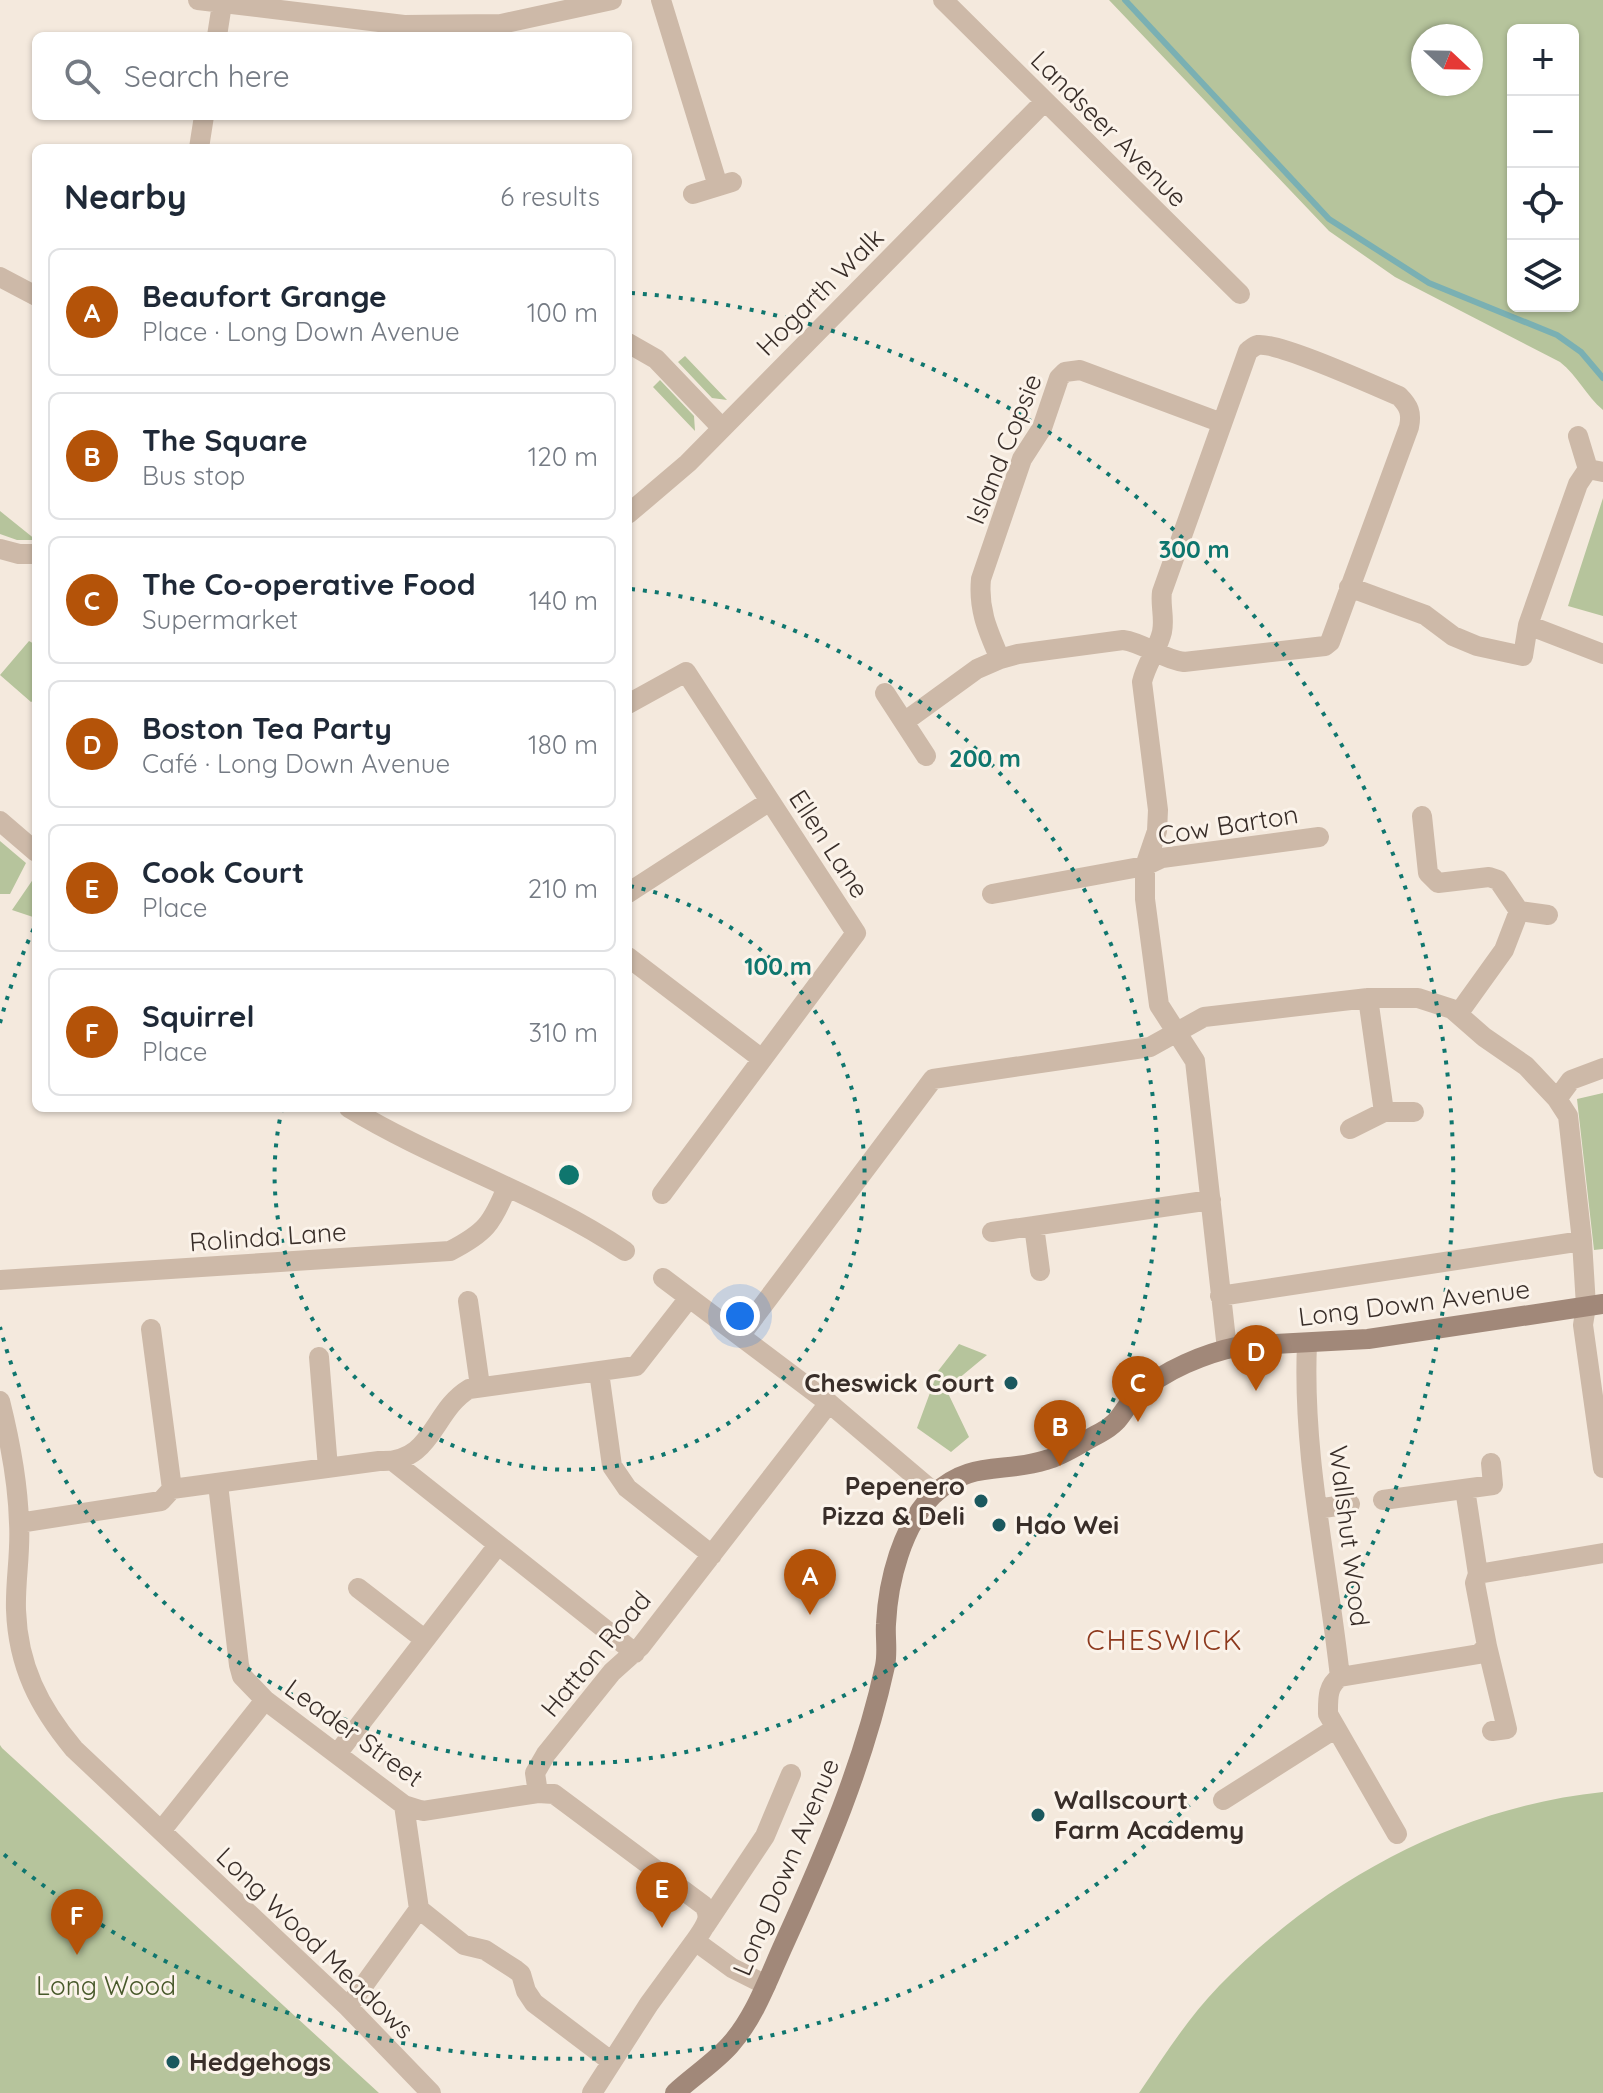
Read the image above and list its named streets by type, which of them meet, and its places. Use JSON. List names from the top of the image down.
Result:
{
  "streets": {
    "street": [
      "Landseer Avenue",
      "Hogarth Walk",
      "Island Copsie",
      "Cow Barton",
      "Ellen Lane",
      "Rolinda Lane",
      "Long Down Avenue",
      "Wallshut Wood",
      "Hatton Road",
      "Leader Street",
      "Long Wood Meadows"
    ]
  },
  "crossings": [
    ["Landseer Avenue", "Hogarth Walk"],
    ["Island Copsie", "Cow Barton"],
    ["Cow Barton", "Long Down Avenue"],
    ["Long Down Avenue", "Wallshut Wood"],
    ["Hatton Road", "Leader Street"]
  ],
  "districts": ["CHESWICK"],
  "parks": ["Long Wood"],
  "places": [
    "Cheswick Court",
    "Pepenero Pizza & Deli",
    "Hao Wei",
    "Wallscourt Farm Academy",
    "Hedgehogs"
  ],
  "north": "right",
  "page": {
    "map_buttons": ["+", "−"],
    "search": "Search here",
    "heading": ["Nearby", "6 results"],
    "list": [
      {
        "mark": "A",
        "name": "Beaufort Grange",
        "note": "Place · Long Down Avenue",
        "value": "100 m"
      },
      {
        "mark": "B",
        "name": "The Square",
        "note": "Bus stop",
        "value": "120 m"
      },
      {
        "mark": "C",
        "name": "The Co-operative Food",
        "note": "Supermarket",
        "value": "140 m"
      },
      {
        "mark": "D",
        "name": "Boston Tea Party",
        "note": "Café · Long Down Avenue",
        "value": "180 m"
      },
      {
        "mark": "E",
        "name": "Cook Court",
        "note": "Place",
        "value": "210 m"
      },
      {
        "mark": "F",
        "name": "Squirrel",
        "note": "Place",
        "value": "310 m"
      }
    ],
    "pins": [
      "D",
      "C",
      "B",
      "A",
      "E",
      "F"
    ]
  },
  "rings": ["300 m", "200 m", "100 m"]
}
